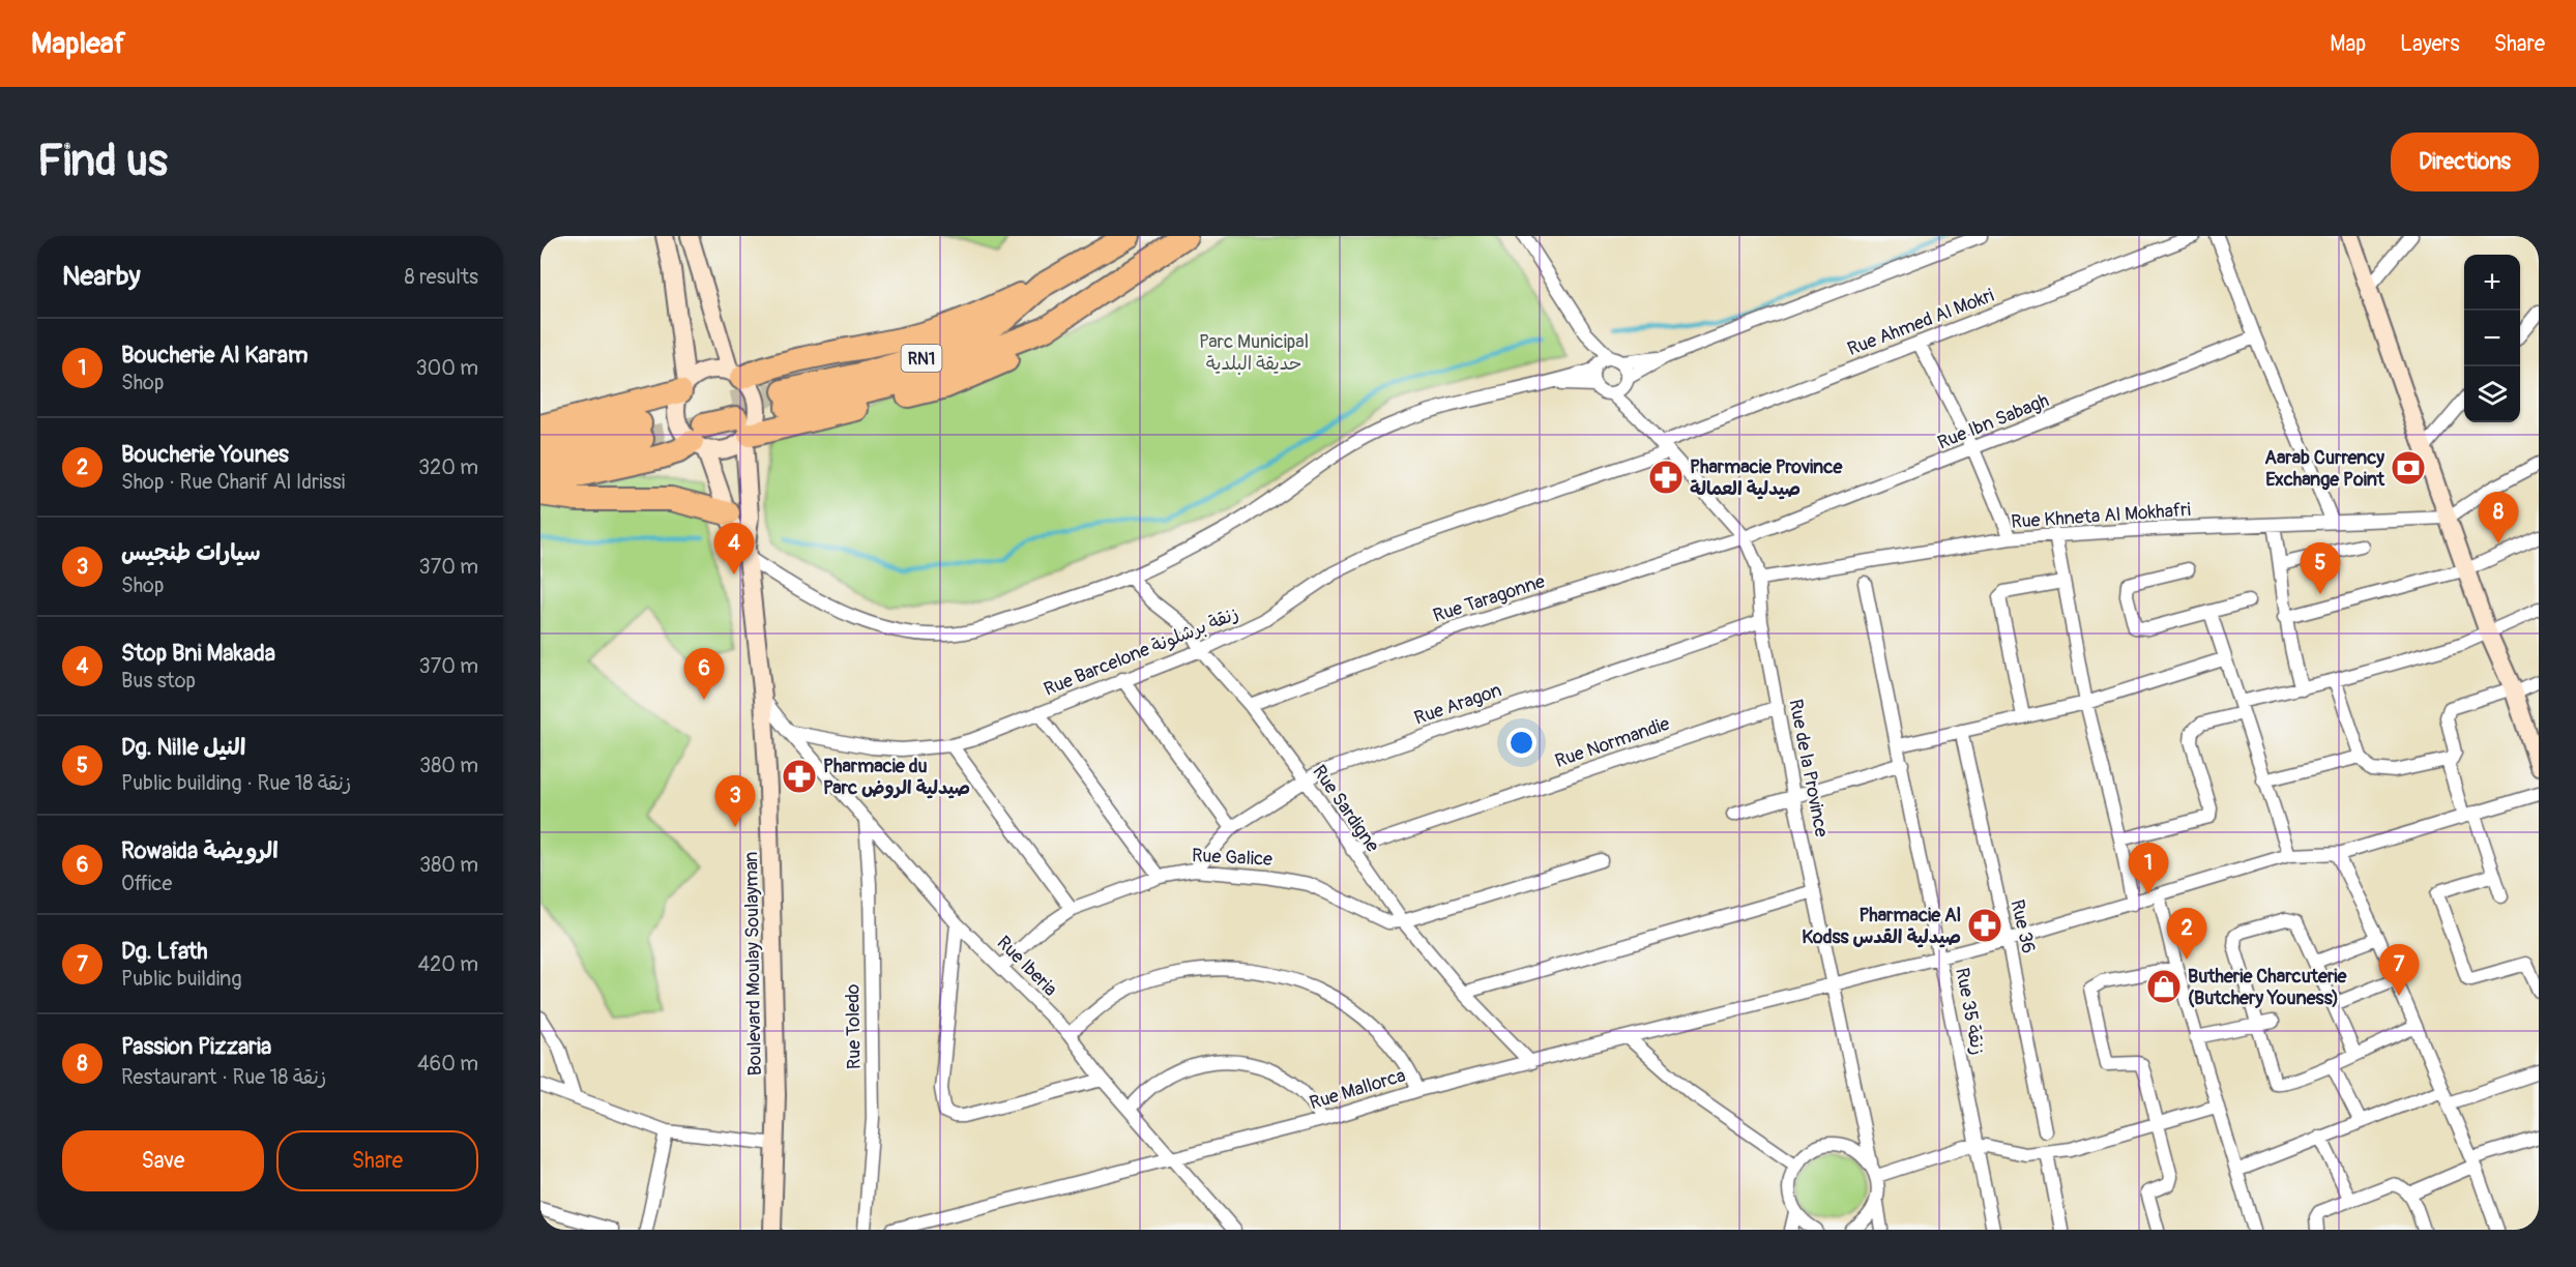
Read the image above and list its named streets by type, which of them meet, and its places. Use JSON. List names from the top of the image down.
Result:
{
  "streets": {
    "highway": ["RN1"],
    "main road": ["Boulevard Moulay Soulayman"],
    "street": [
      "Rue Ahmed Al Mokri",
      "Rue Ibn Sabagh",
      "Rue Khneta Al Mokhafri",
      "Rue Taragonne",
      "Rue Barcelone زنقة برشلونة",
      "Rue Aragon",
      "Rue Normandie",
      "Rue de la Province",
      "Rue Sardigne",
      "Rue Galice",
      "Rue 36",
      "Rue Iberia",
      "Rue 35 زنقة",
      "Rue Toledo",
      "Rue Mallorca"
    ]
  },
  "crossings": [
    ["Rue Ahmed Al Mokri", "Rue Barcelone زنقة برشلونة"],
    ["Rue Ahmed Al Mokri", "Rue de la Province"],
    ["Rue Ibn Sabagh", "Rue Taragonne"],
    ["Rue Ibn Sabagh", "Rue de la Province"],
    ["Rue Khneta Al Mokhafri", "Rue de la Province"],
    ["Rue Taragonne", "Rue de la Province"],
    ["Rue Taragonne", "Rue Sardigne"],
    ["Rue Barcelone زنقة برشلونة", "Rue de la Province"],
    ["Rue Barcelone زنقة برشلونة", "Rue Sardigne"],
    ["Rue Barcelone زنقة برشلونة", "Rue Iberia"],
    ["Rue Aragon", "Rue de la Province"],
    ["Rue Aragon", "Rue Sardigne"],
    ["Rue Aragon", "Rue Galice"],
    ["Rue Normandie", "Rue de la Province"],
    ["Rue Normandie", "Rue Sardigne"],
    ["Rue de la Province", "Rue Mallorca"],
    ["Rue Sardigne", "Rue Galice"],
    ["Rue Sardigne", "Rue Mallorca"],
    ["Rue Galice", "Rue Iberia"],
    ["Rue 36", "Rue Mallorca"],
    ["Rue Iberia", "Rue Toledo"],
    ["Rue Iberia", "Rue Mallorca"],
    ["Rue 35 زنقة", "Rue Mallorca"]
  ],
  "parks": ["Parc Municipal حديقة البلدية"],
  "places": {
    "bank": ["Aarab Currency Exchange Point"],
    "pharmacy": ["Pharmacie Province صيدلية العمالة", "Pharmacie du Parc صيدلية الروض", "Pharmacie Al Kodss صيدلية القدس"],
    "shop": ["Butherie Charcuterie (Butchery Youness)"]
  },
  "page": {
    "header": "Mapleaf",
    "nav": ["Map", "Layers", "Share"],
    "buttons": [
      "Directions",
      ["Save", "Share"]
    ],
    "title": "Find us",
    "heading": ["Nearby", "8 results"],
    "map_buttons": ["+", "−"],
    "list": [
      {
        "mark": "1",
        "name": "Boucherie Al Karam",
        "note": "Shop",
        "value": "300 m"
      },
      {
        "mark": "2",
        "name": "Boucherie Younes",
        "note": "Shop · Rue Charif Al Idrissi",
        "value": "320 m"
      },
      {
        "mark": "3",
        "name": "سيارات طنجيس",
        "note": "Shop",
        "value": "370 m"
      },
      {
        "mark": "4",
        "name": "Stop Bni Makada",
        "note": "Bus stop",
        "value": "370 m"
      },
      {
        "mark": "5",
        "name": "Dg. Nille النيل",
        "note": "Public building · Rue 18 زنقة",
        "value": "380 m"
      },
      {
        "mark": "6",
        "name": "Rowaida الرويضة",
        "note": "Office",
        "value": "380 m"
      },
      {
        "mark": "7",
        "name": "Dg. Lfath",
        "note": "Public building",
        "value": "420 m"
      },
      {
        "mark": "8",
        "name": "Passion Pizzaria",
        "note": "Restaurant · Rue 18 زنقة",
        "value": "460 m"
      }
    ],
    "pins": [
      "8",
      "4",
      "5",
      "6",
      "3",
      "1",
      "2",
      "7"
    ]
  }
}
